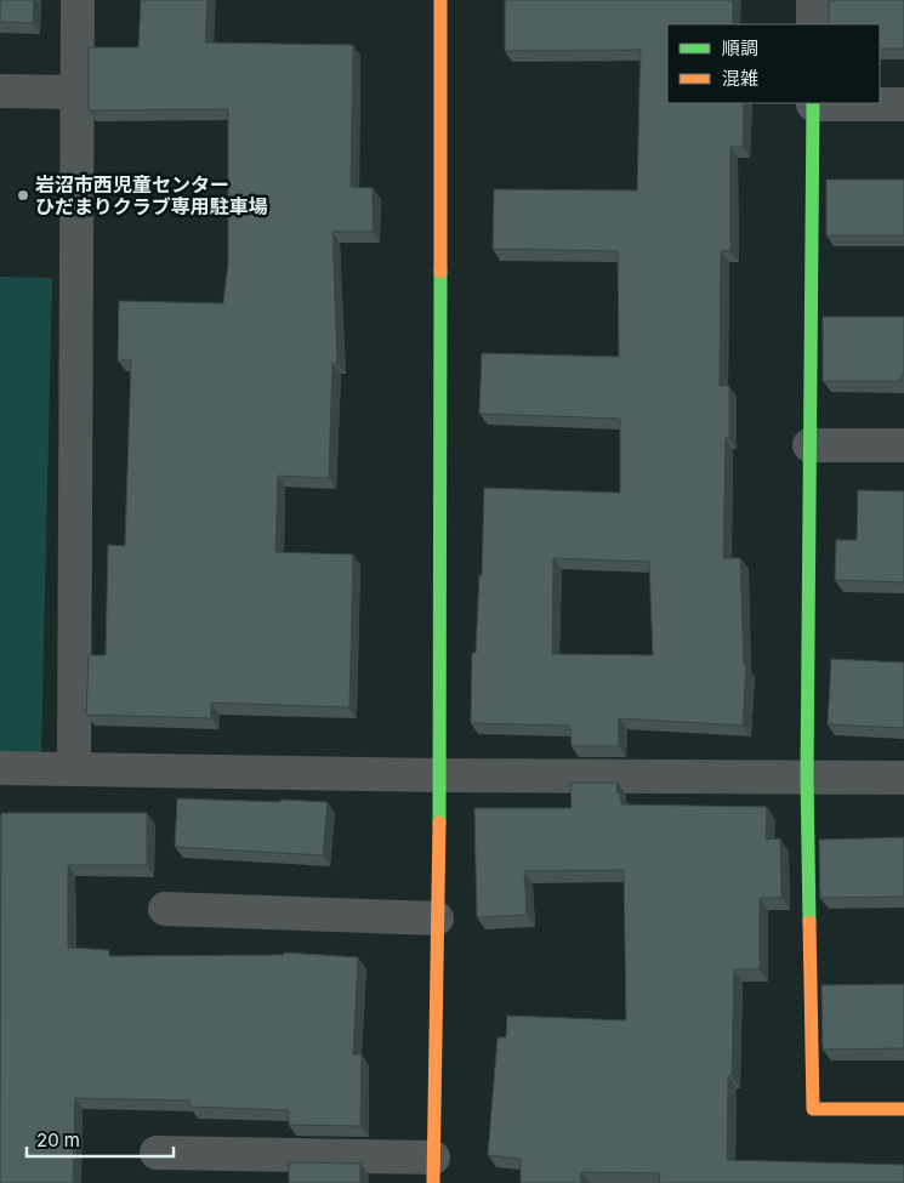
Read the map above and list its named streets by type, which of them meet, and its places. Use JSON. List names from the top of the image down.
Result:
{
  "places": ["岩沼市西児童センター ひだまりクラブ専用駐車場"],
  "legend": ["順調", "混雑"],
  "scale_bar": "20 m"
}
